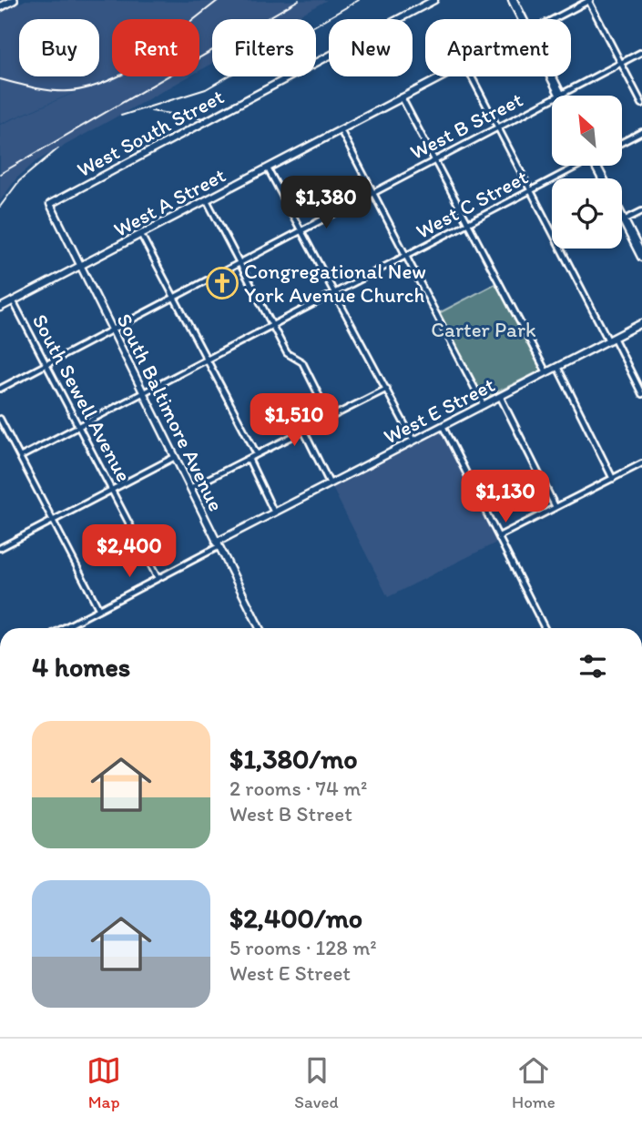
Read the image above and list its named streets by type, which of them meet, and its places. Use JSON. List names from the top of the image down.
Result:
{
  "streets": {
    "street": [
      "West B Street",
      "West South Street",
      "West A Street",
      "West C Street",
      "South Sewell Avenue",
      "West E Street",
      "South Baltimore Avenue"
    ]
  },
  "crossings": [
    ["West B Street", "South Sewell Avenue"],
    ["West B Street", "South Baltimore Avenue"],
    ["West South Street", "South Baltimore Avenue"],
    ["West A Street", "South Sewell Avenue"],
    ["West A Street", "South Baltimore Avenue"],
    ["West C Street", "South Sewell Avenue"],
    ["West C Street", "South Baltimore Avenue"],
    ["South Sewell Avenue", "West E Street"],
    ["West E Street", "South Baltimore Avenue"]
  ],
  "parks": ["Carter Park"],
  "places": {
    "church": ["Congregational New York Avenue Church"]
  },
  "north": "top left",
  "page": {
    "chip": [
      "Buy",
      "Rent",
      "Filters",
      "New",
      "Apartment"
    ],
    "price": [
      "$1,380",
      "$1,510",
      "$1,130",
      "$2,400"
    ],
    "heading": "4 homes",
    "list": [
      {
        "name": "$1,380/mo",
        "note": "2 rooms · 74 m² · West B Street"
      },
      {
        "name": "$2,400/mo",
        "note": "5 rooms · 128 m² · West E Street"
      }
    ],
    "tabs": ["Map", "Saved", "Home"]
  }
}
